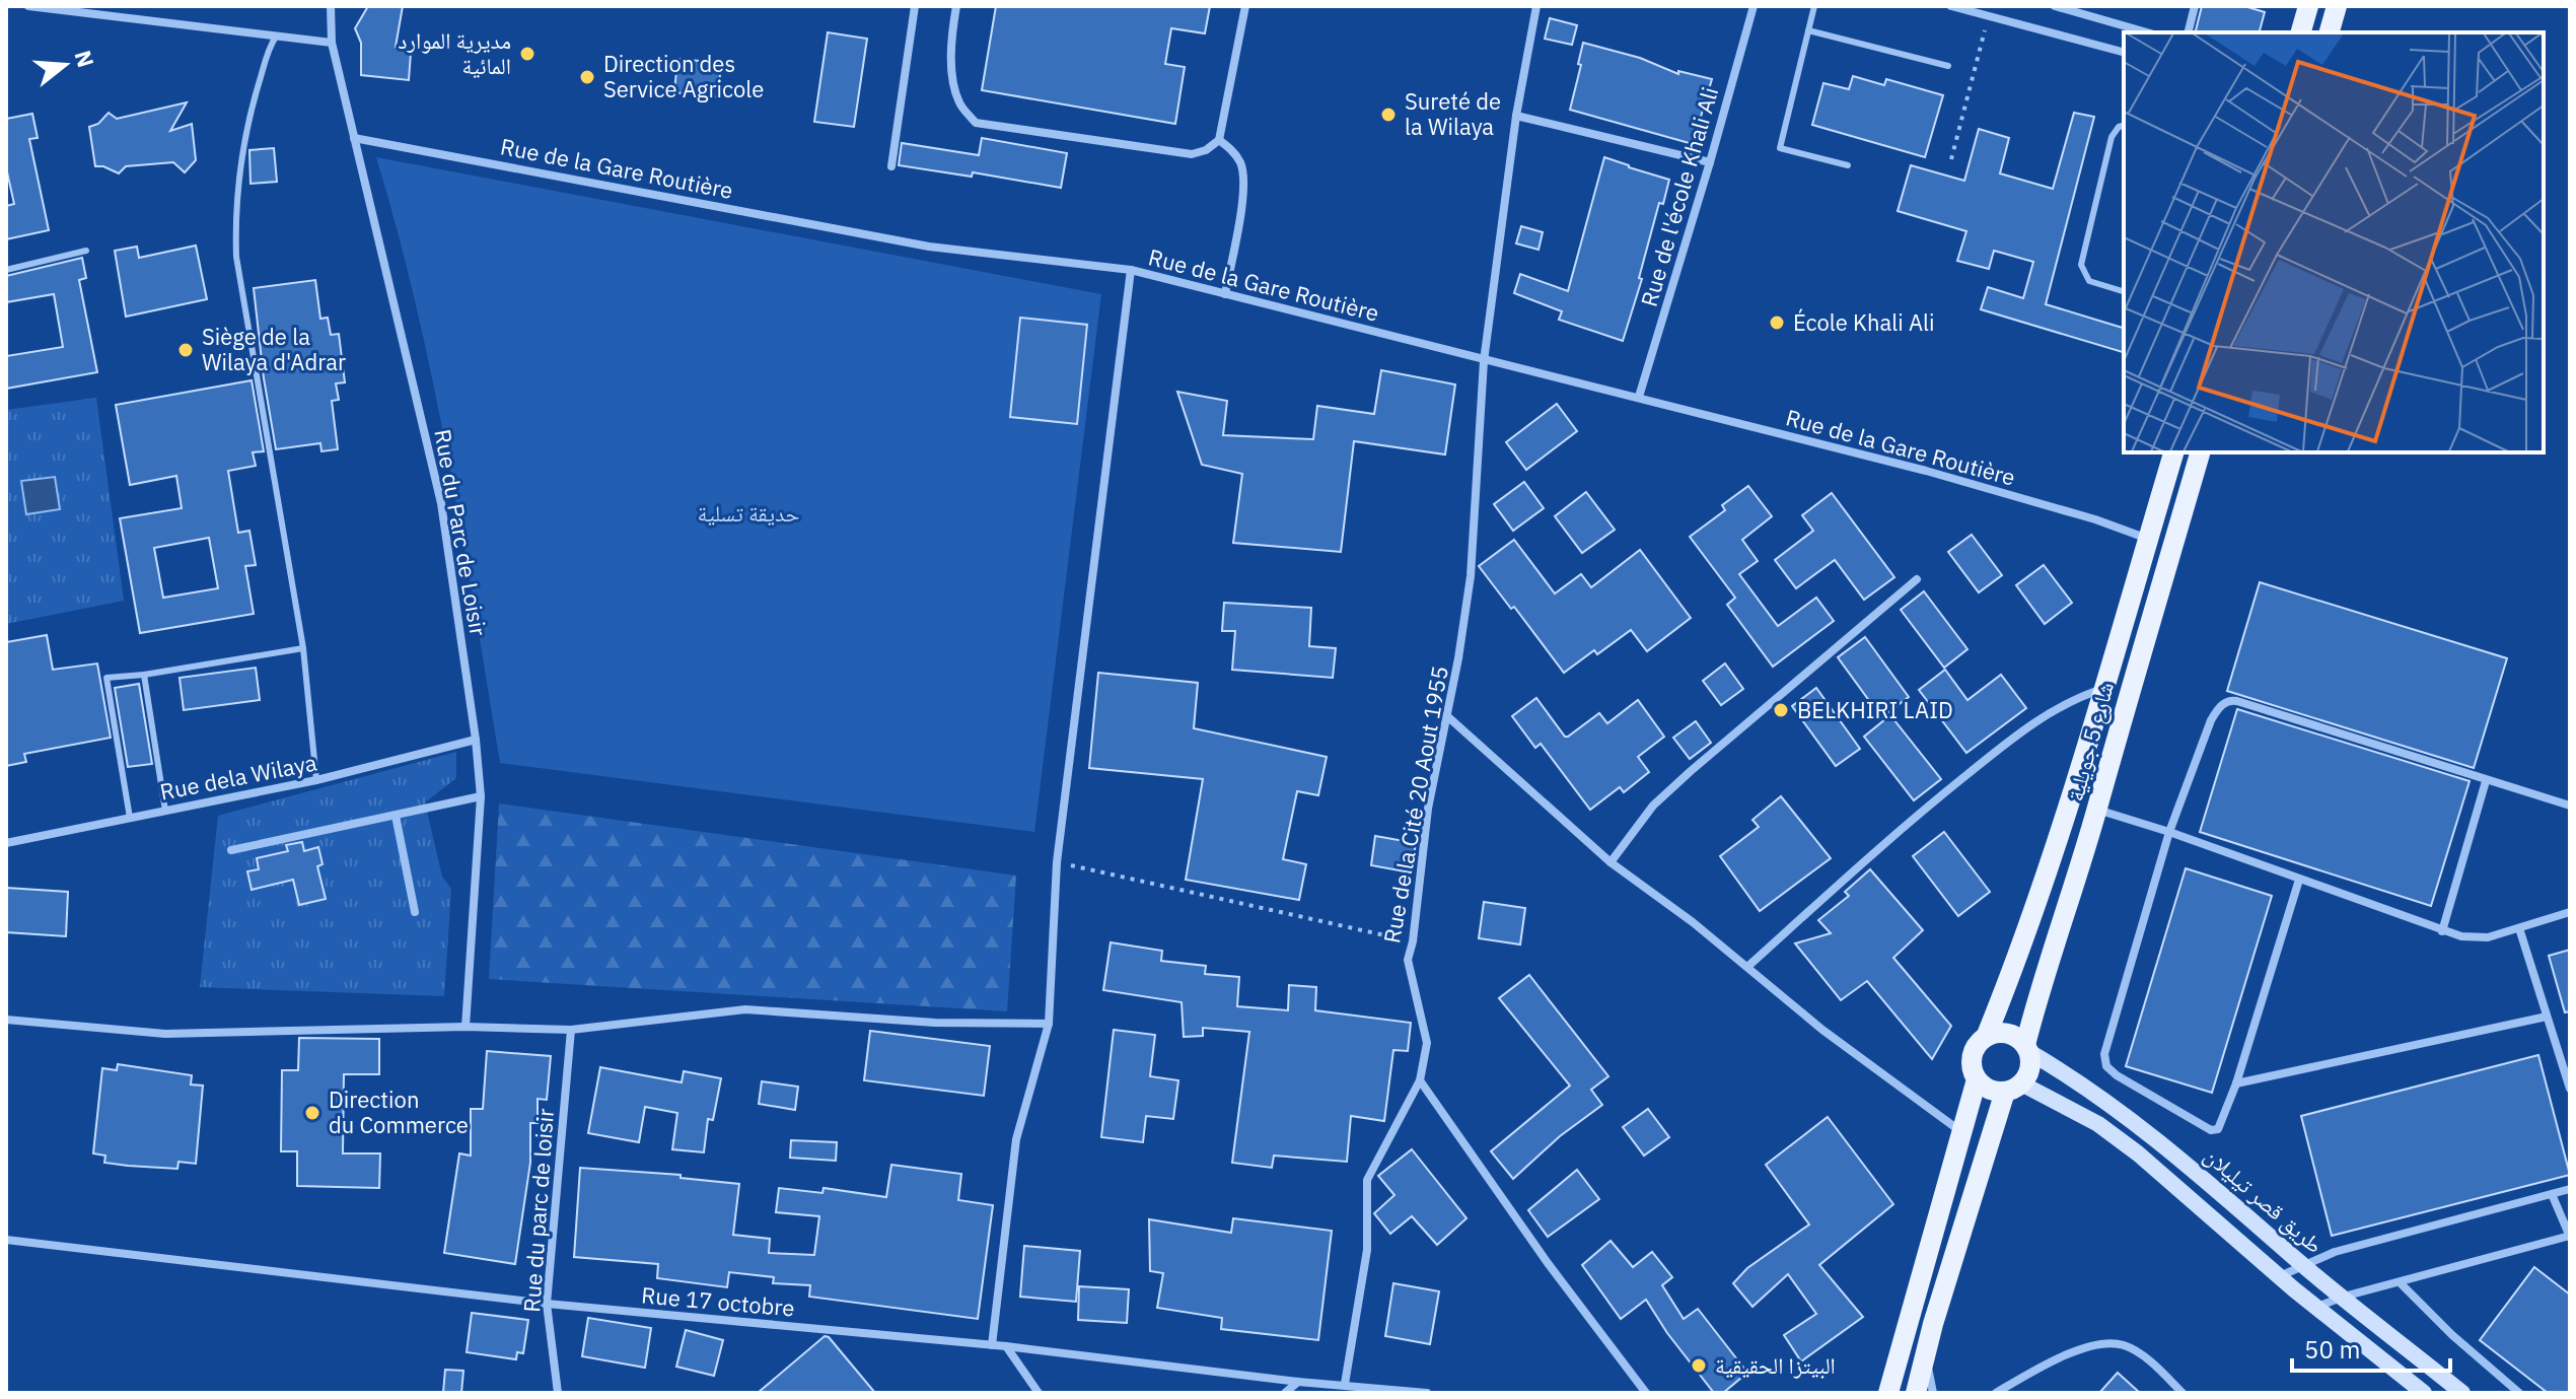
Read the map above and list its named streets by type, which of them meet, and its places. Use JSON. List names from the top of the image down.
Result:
{
  "streets": {
    "main road": ["شارع 5 جويلية", "طريق قصر تيليلان"],
    "street": [
      "Rue de la Gare Routière",
      "Rue de l'école Khali Ali",
      "Rue du Parc de Loisir",
      "Rue dela Wilaya",
      "Rue de la Cité 20 Aout 1955",
      "Rue du parc de loisir",
      "Rue 17 octobre"
    ]
  },
  "crossings": [
    ["Rue de la Gare Routière", "Rue de l'école Khali Ali"],
    ["Rue de la Gare Routière", "Rue du Parc de Loisir"],
    ["Rue de la Gare Routière", "شارع 5 جويلية"],
    ["Rue de la Gare Routière", "Rue de la Cité 20 Aout 1955"],
    ["Rue du Parc de Loisir", "Rue dela Wilaya"],
    ["شارع 5 جويلية", "طريق قصر تيليلان"],
    ["Rue de la Cité 20 Aout 1955", "Rue 17 octobre"],
    ["Rue du parc de loisir", "Rue 17 octobre"]
  ],
  "parks": ["حديقة تسلية"],
  "places": [
    "مديرية الموارد المائية",
    "Direction des Service Agricole",
    "Sureté de la Wilaya",
    "École Khali Ali",
    "Siège de la Wilaya d'Adrar",
    "BELKHIRI LAID",
    "Direction du Commerce",
    "البيتزا الحقيقية"
  ],
  "scale_bar": "50 m",
  "north": "right"
}
